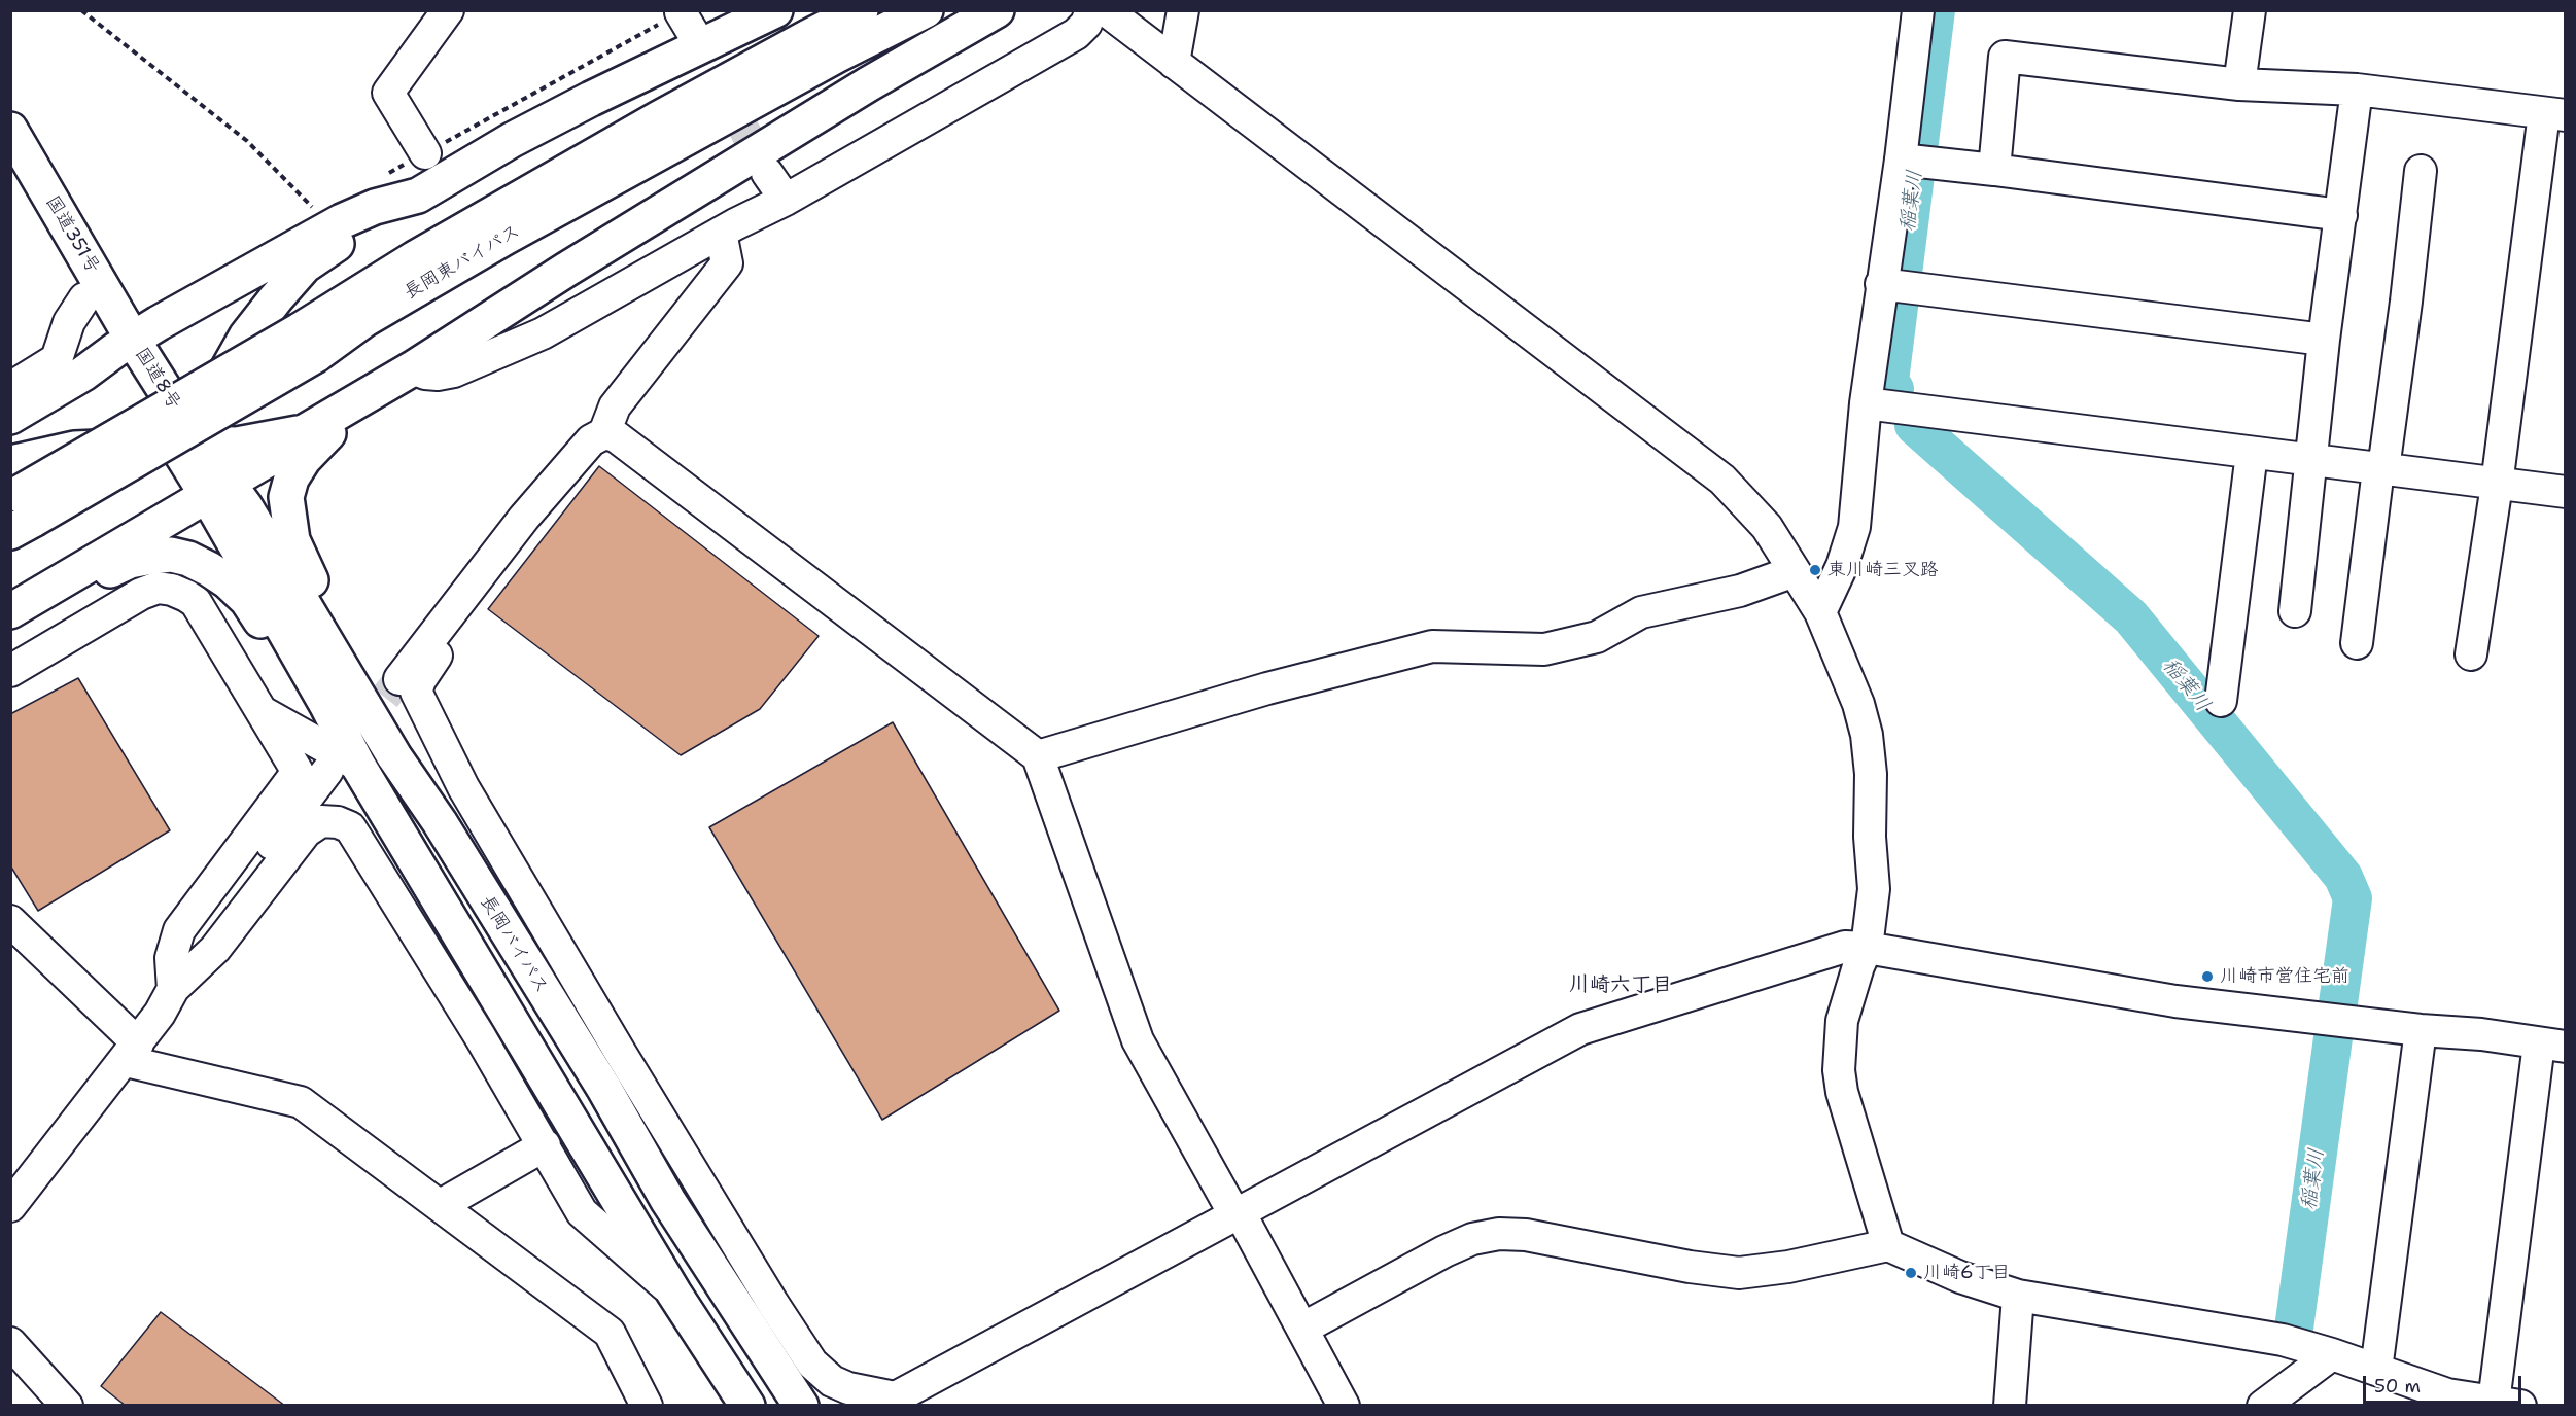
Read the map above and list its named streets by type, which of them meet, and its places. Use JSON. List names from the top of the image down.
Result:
{
  "streets": {
    "highway": [
      "国道351号",
      "長岡東バイパス",
      "国道8号",
      "長岡バイパス"
    ]
  },
  "crossings": [
    ["国道351号", "国道8号"],
    ["長岡東バイパス", "国道8号"],
    ["国道8号", "長岡バイパス"]
  ],
  "districts": ["川崎六丁目"],
  "water": ["稲葉川"],
  "places": ["東川崎三叉路", "川崎市営住宅前", "川崎6丁目"],
  "scale_bar": "50 m"
}
